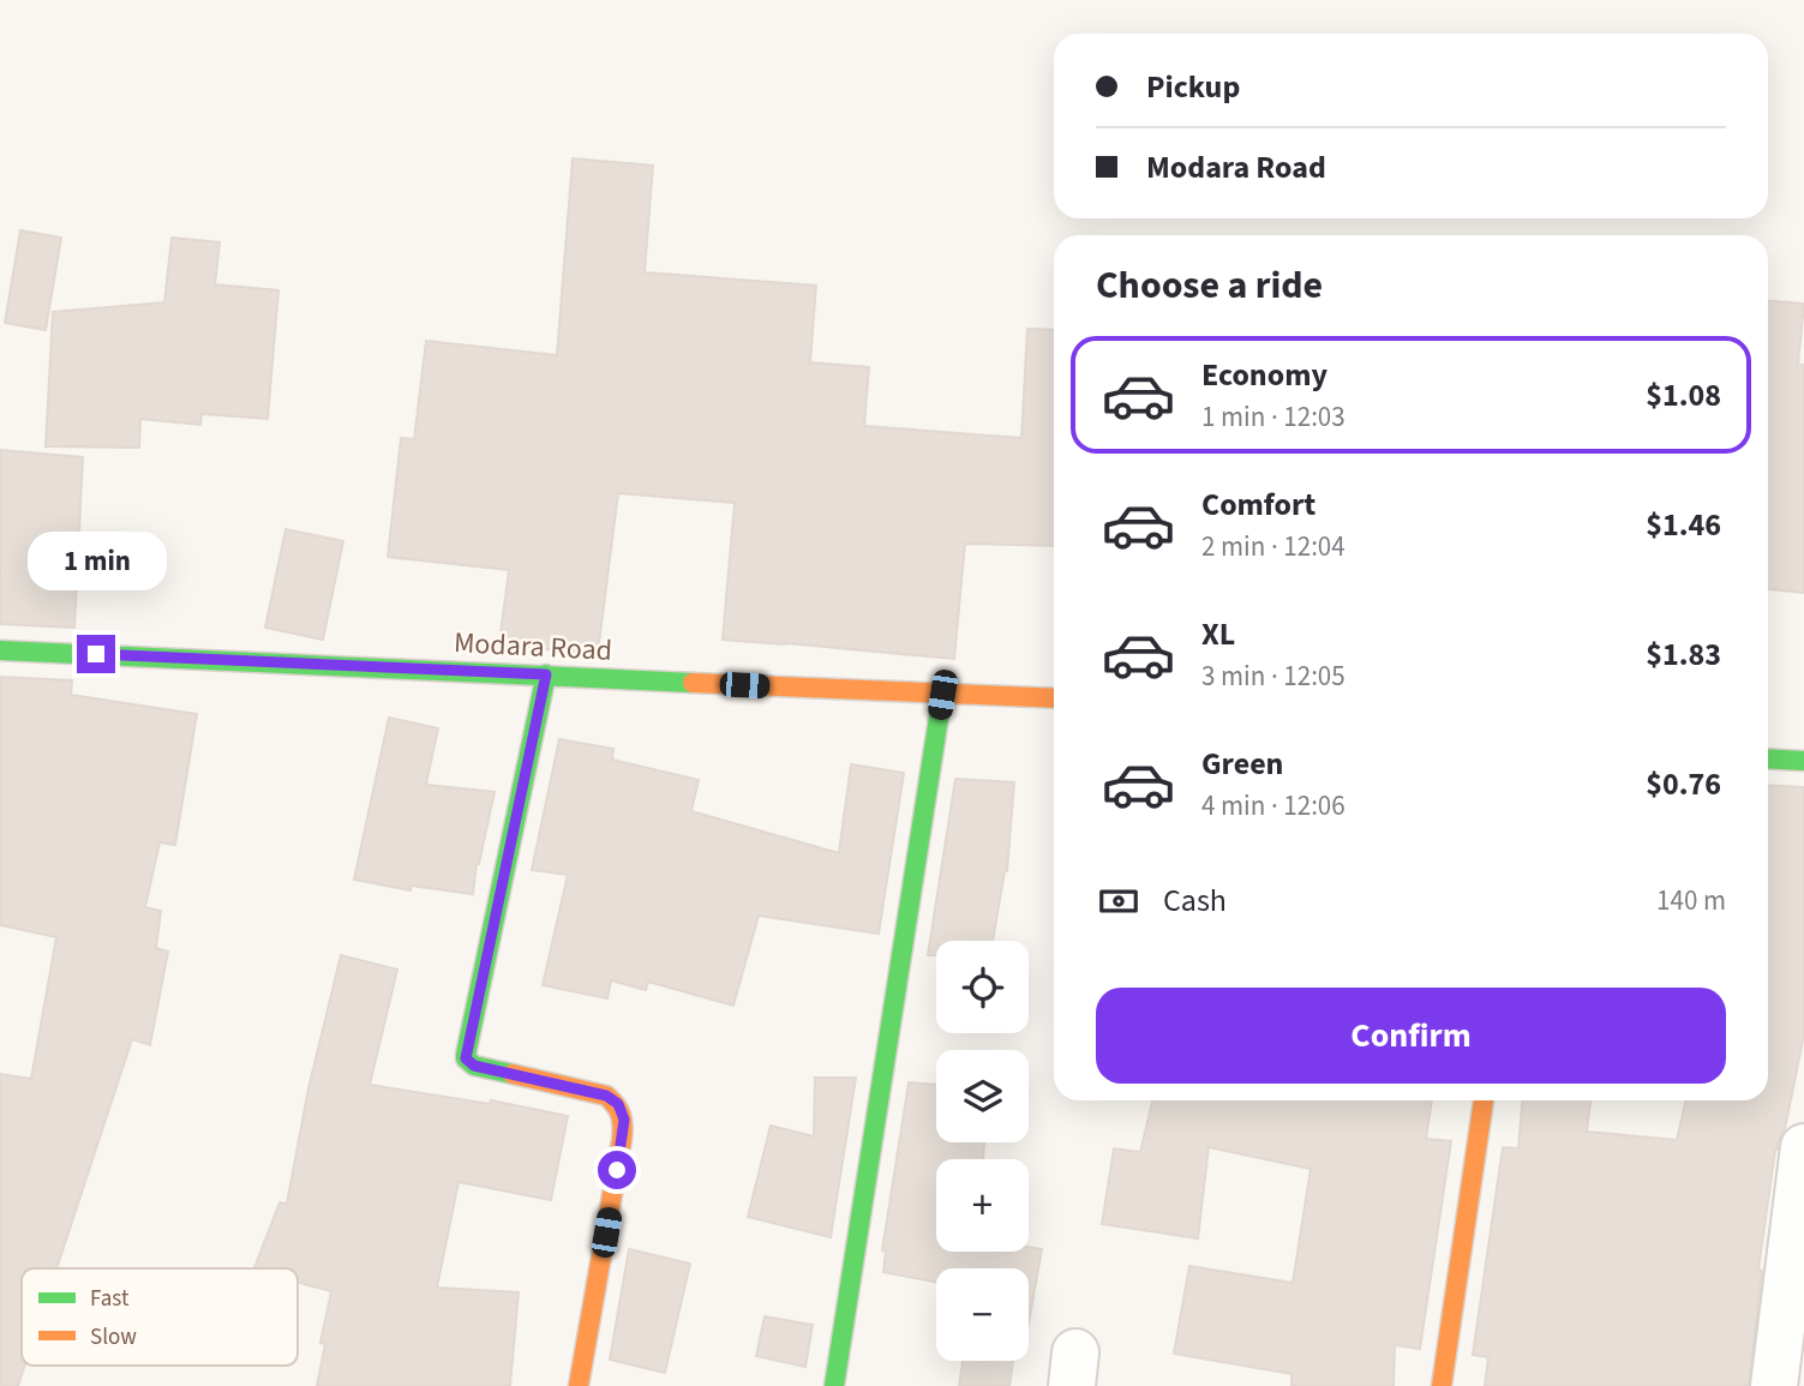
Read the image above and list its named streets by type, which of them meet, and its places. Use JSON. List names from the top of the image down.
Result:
{
  "streets": {
    "street": ["Modara Road"]
  },
  "legend": ["Fast", "Slow"],
  "page": {
    "banner": ["Pickup", "Modara Road"],
    "heading": "Choose a ride",
    "list": [
      {
        "name": "Economy",
        "note": "1 min · 12:03",
        "value": "$1.08"
      },
      {
        "name": "Comfort",
        "note": "2 min · 12:04",
        "value": "$1.46"
      },
      {
        "name": "XL",
        "note": "3 min · 12:05",
        "value": "$1.83"
      },
      {
        "name": "Green",
        "note": "4 min · 12:06",
        "value": "$0.76"
      }
    ],
    "bubble": "1 min",
    "pay": ["Cash", "140 m"],
    "map_buttons": ["+", "−"],
    "buttons": "Confirm"
  }
}
